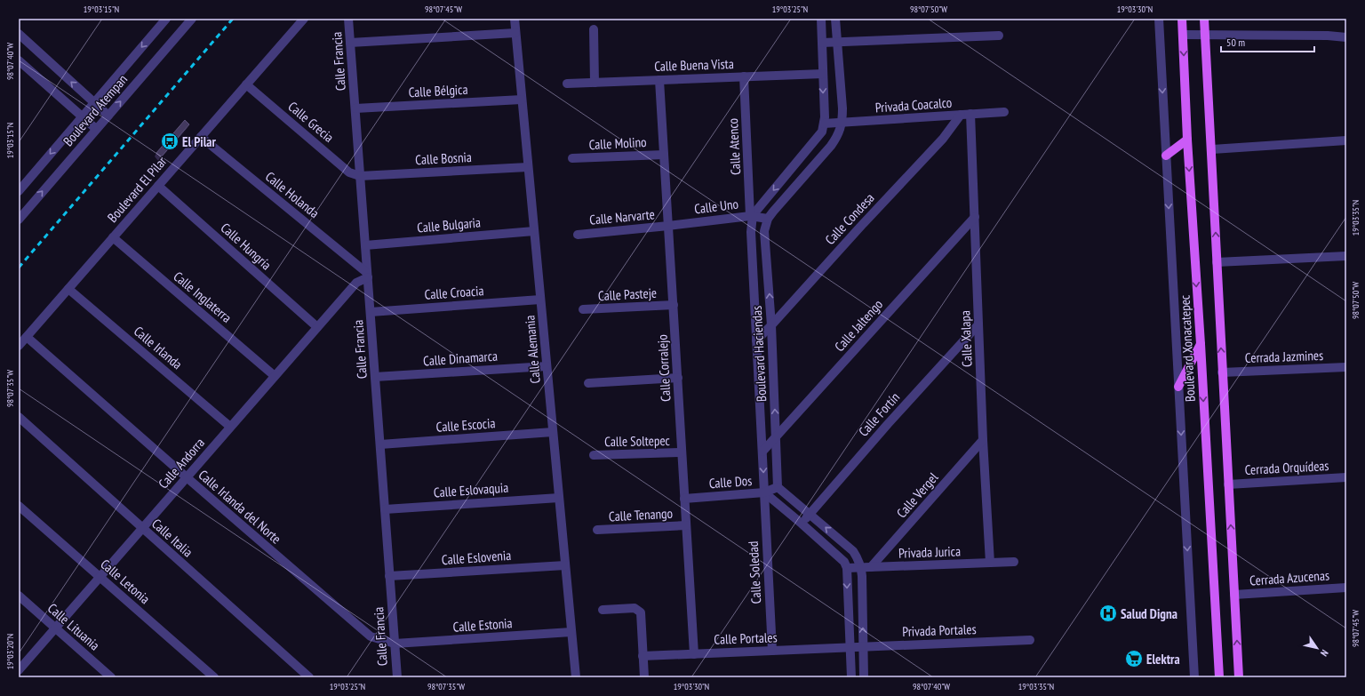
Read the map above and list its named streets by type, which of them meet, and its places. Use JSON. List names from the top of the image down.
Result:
{
  "streets": {
    "main road": ["Boulevard Xonacatepec"],
    "street": [
      "Calle Francia",
      "Calle Buena Vista",
      "Calle Bélgica",
      "Privada Coacalco",
      "Boulevard Atempan",
      "Calle Grecia",
      "Calle Molino",
      "Calle Atenco",
      "Calle Bosnia",
      "Boulevard El Pilar",
      "Calle Holanda",
      "Calle Uno",
      "Calle Narvarte",
      "Calle Condesa",
      "Calle Bulgaria",
      "Calle Hungría",
      "Calle Croacia",
      "Calle Pasteje",
      "Calle Inglaterra",
      "Calle Jaltengo",
      "Calle Xalapa",
      "Calle Irlanda",
      "Calle Alemania",
      "Boulevard Haciendas",
      "Cerrada Jazmines",
      "Calle Dinamarca",
      "Calle Corralejo",
      "Calle Fortín",
      "Calle Escocia",
      "Calle Soltepec",
      "Calle Andorra",
      "Cerrada Orquídeas",
      "Calle Dos",
      "Calle Eslovaquia",
      "Calle Vergel",
      "Calle Irlanda del Norte",
      "Calle Tenango",
      "Calle Italia",
      "Privada Jurica",
      "Calle Eslovenia",
      "Calle Soledad",
      "Cerrada Azucenas",
      "Calle Letonia",
      "Calle Estonia",
      "Calle Lituania",
      "Privada Portales",
      "Calle Portales"
    ]
  },
  "crossings": [
    ["Calle Francia", "Calle Bélgica"],
    ["Calle Francia", "Calle Grecia"],
    ["Calle Francia", "Calle Bosnia"],
    ["Calle Francia", "Calle Holanda"],
    ["Calle Francia", "Calle Bulgaria"],
    ["Calle Francia", "Calle Croacia"],
    ["Calle Francia", "Calle Dinamarca"],
    ["Calle Francia", "Calle Escocia"],
    ["Calle Francia", "Calle Andorra"],
    ["Calle Francia", "Calle Eslovaquia"],
    ["Calle Francia", "Calle Irlanda del Norte"],
    ["Calle Francia", "Calle Eslovenia"],
    ["Calle Francia", "Calle Estonia"],
    ["Calle Buena Vista", "Calle Atenco"],
    ["Calle Buena Vista", "Calle Corralejo"],
    ["Calle Bélgica", "Calle Alemania"],
    ["Privada Coacalco", "Calle Condesa"],
    ["Privada Coacalco", "Calle Xalapa"],
    ["Privada Coacalco", "Boulevard Haciendas"],
    ["Calle Grecia", "Calle Bosnia"],
    ["Calle Grecia", "Boulevard El Pilar"],
    ["Calle Molino", "Calle Corralejo"],
    ["Calle Atenco", "Calle Uno"],
    ["Calle Atenco", "Boulevard Haciendas"],
    ["Calle Bosnia", "Calle Alemania"],
    ["Boulevard El Pilar", "Calle Holanda"],
    ["Boulevard El Pilar", "Calle Hungría"],
    ["Boulevard El Pilar", "Calle Inglaterra"],
    ["Boulevard El Pilar", "Calle Irlanda"],
    ["Boulevard El Pilar", "Calle Irlanda del Norte"],
    ["Calle Holanda", "Calle Andorra"],
    ["Calle Uno", "Calle Narvarte"],
    ["Calle Uno", "Boulevard Haciendas"],
    ["Calle Uno", "Calle Corralejo"],
    ["Calle Narvarte", "Calle Corralejo"],
    ["Calle Condesa", "Boulevard Haciendas"],
    ["Calle Bulgaria", "Calle Alemania"],
    ["Calle Hungría", "Calle Andorra"],
    ["Calle Croacia", "Calle Alemania"],
    ["Calle Pasteje", "Calle Corralejo"],
    ["Calle Inglaterra", "Calle Andorra"],
    ["Calle Jaltengo", "Calle Xalapa"],
    ["Calle Jaltengo", "Boulevard Haciendas"],
    ["Calle Xalapa", "Calle Fortín"],
    ["Calle Xalapa", "Calle Vergel"],
    ["Calle Xalapa", "Privada Jurica"],
    ["Calle Irlanda", "Calle Andorra"],
    ["Calle Alemania", "Calle Dinamarca"],
    ["Calle Alemania", "Calle Escocia"],
    ["Calle Alemania", "Calle Eslovaquia"],
    ["Calle Alemania", "Calle Eslovenia"],
    ["Calle Alemania", "Calle Estonia"],
    ["Boulevard Haciendas", "Calle Dos"],
    ["Boulevard Haciendas", "Calle Soledad"],
    ["Calle Corralejo", "Calle Soltepec"],
    ["Calle Corralejo", "Calle Dos"],
    ["Calle Corralejo", "Calle Tenango"],
    ["Calle Corralejo", "Calle Portales"],
    ["Calle Andorra", "Calle Irlanda del Norte"],
    ["Calle Andorra", "Calle Italia"],
    ["Calle Andorra", "Calle Letonia"],
    ["Calle Andorra", "Calle Lituania"],
    ["Calle Dos", "Calle Soledad"],
    ["Calle Vergel", "Privada Jurica"],
    ["Calle Irlanda del Norte", "Calle Estonia"],
    ["Calle Soledad", "Calle Portales"],
    ["Privada Portales", "Calle Portales"]
  ],
  "places": {
    "bus stop": ["El Pilar"],
    "hospital": ["Salud Digna"],
    "supermarket": ["Elektra"]
  },
  "scale_bar": "50 m",
  "north": "bottom right",
  "coordinates": [
    "19°03'15\"N",
    "98°07'45\"W",
    "19°03'25\"N",
    "98°07'50\"W",
    "19°03'30\"N",
    "98°07'40\"W",
    "19°03'35\"N",
    "98°07'35\"W",
    "19°03'20\"N"
  ]
}
